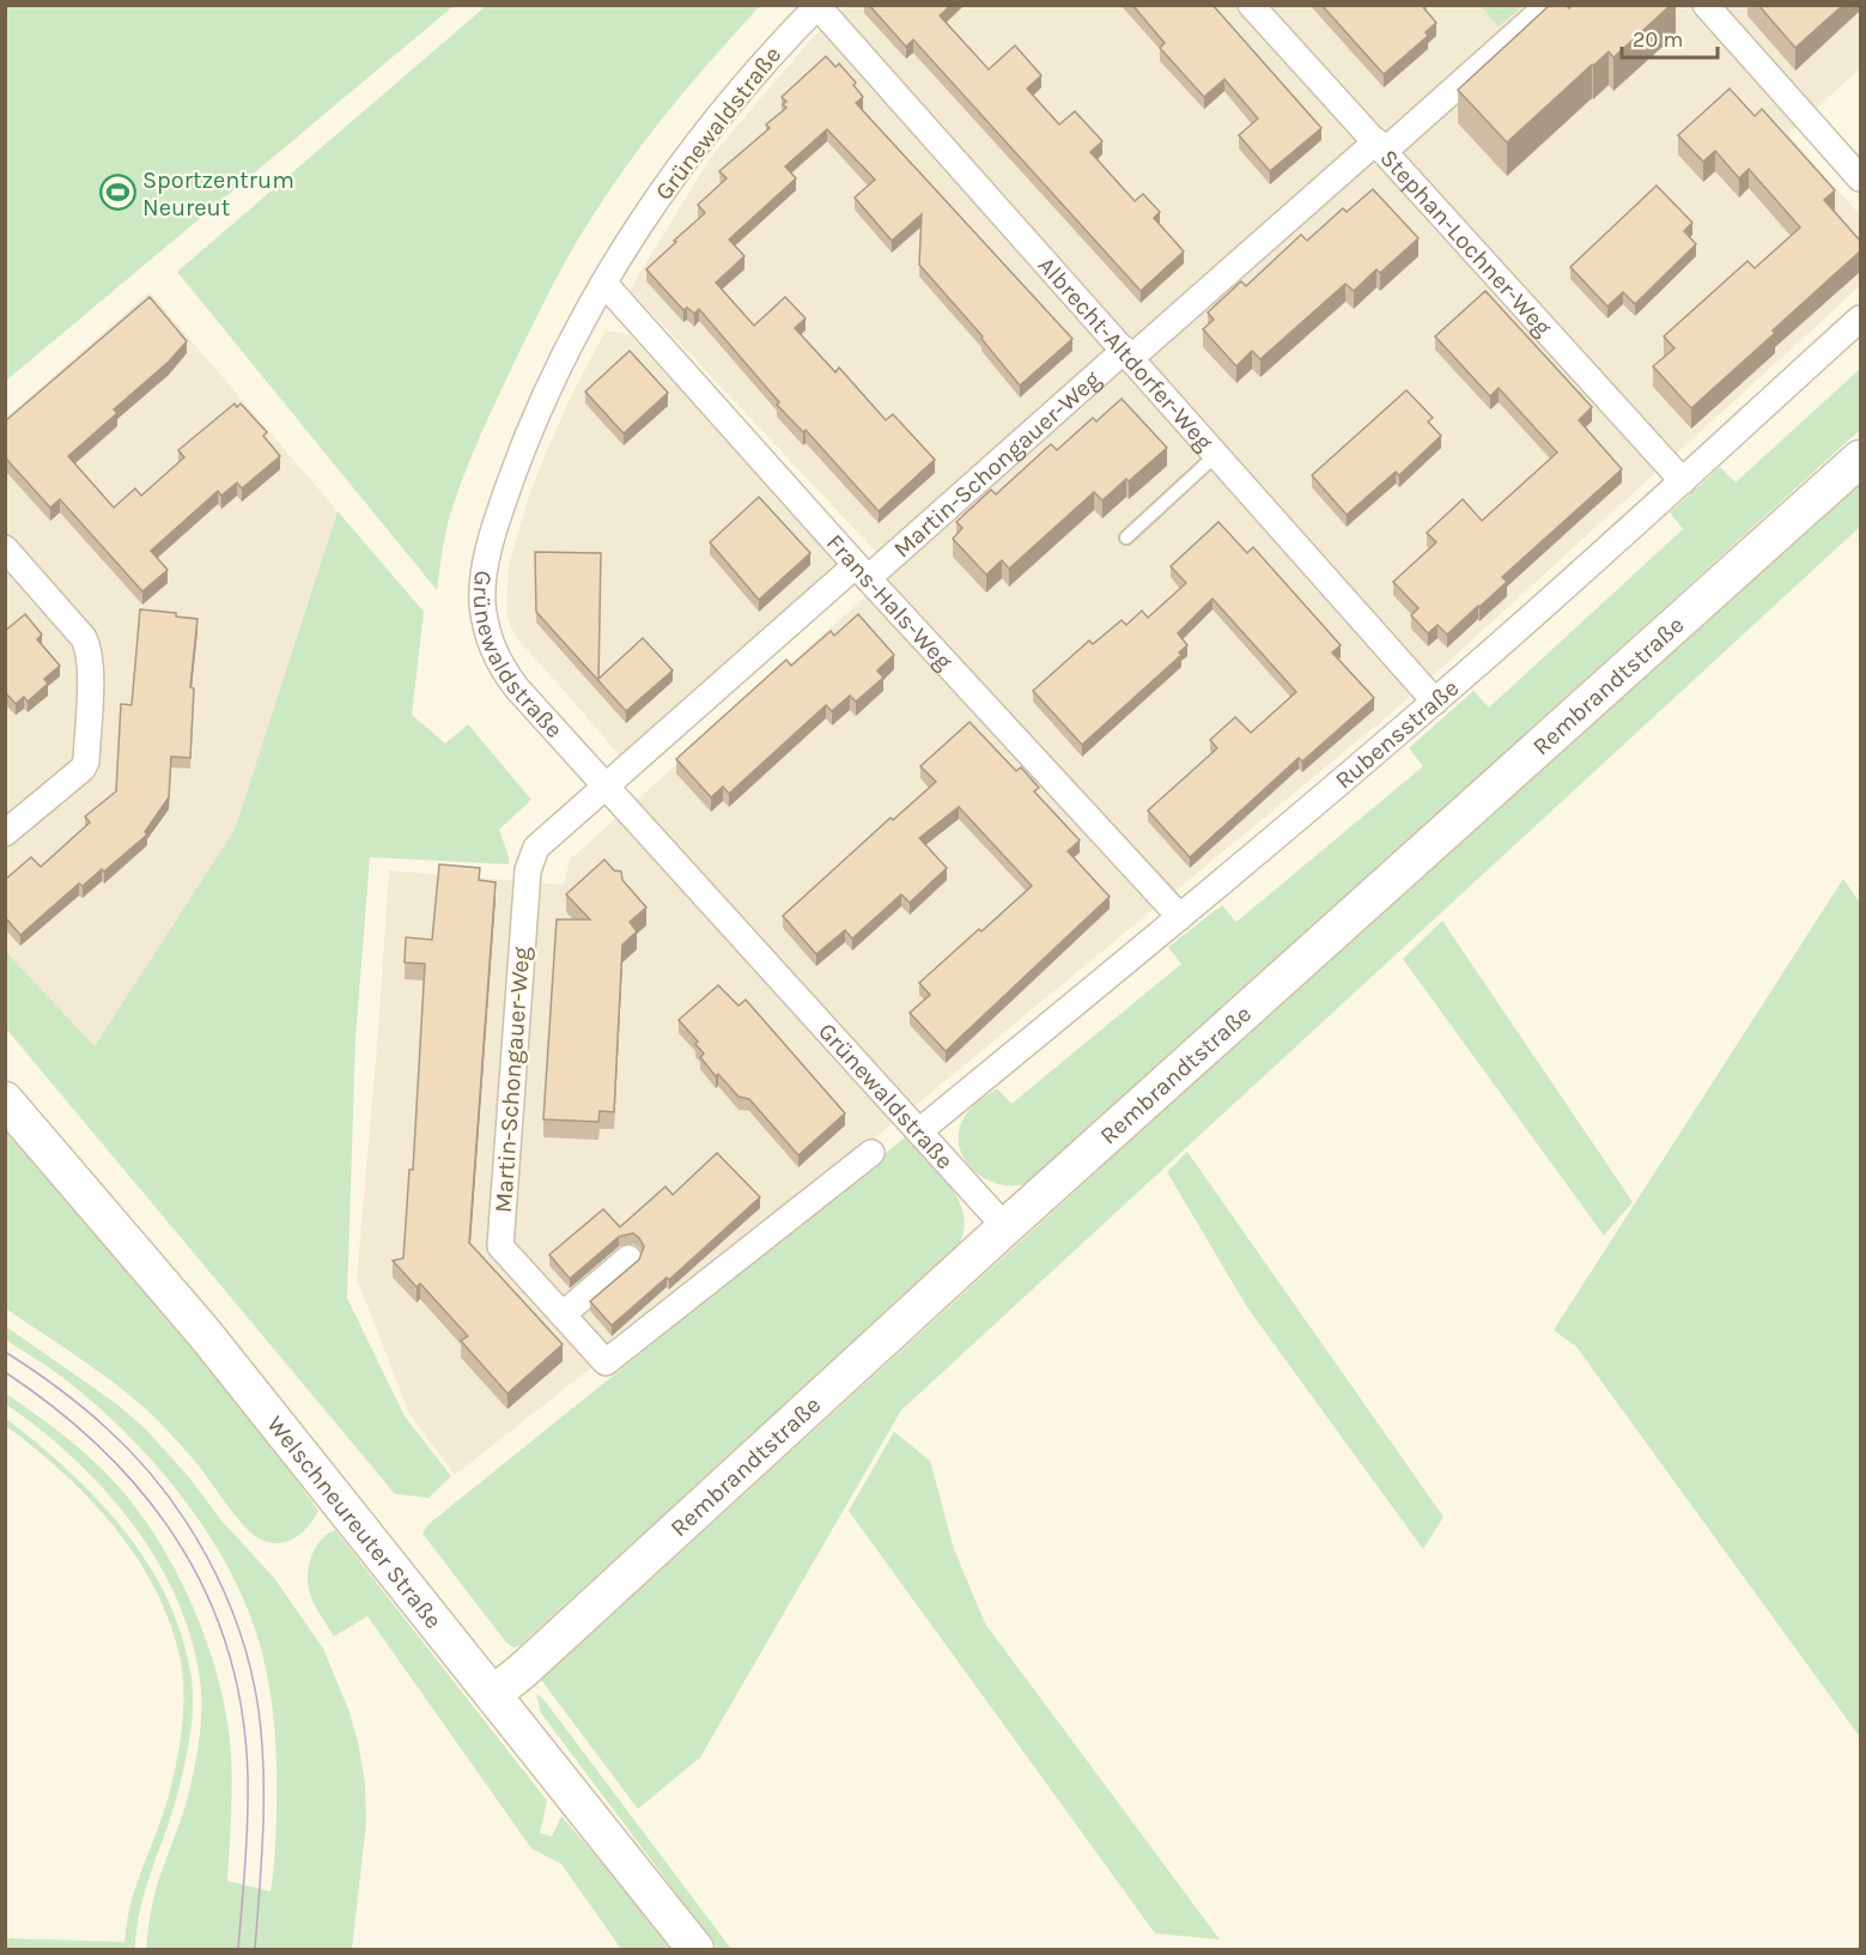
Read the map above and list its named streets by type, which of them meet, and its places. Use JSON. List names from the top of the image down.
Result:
{
  "streets": {
    "street": [
      "Grünewaldstraße",
      "Stephan-Lochner-Weg",
      "Albrecht-Altdorfer-Weg",
      "Martin-Schongauer-Weg",
      "Frans-Hals-Weg",
      "Rembrandtstraße",
      "Rubensstraße",
      "Welschneureuter Straße"
    ]
  },
  "crossings": [
    ["Grünewaldstraße", "Albrecht-Altdorfer-Weg"],
    ["Grünewaldstraße", "Martin-Schongauer-Weg"],
    ["Grünewaldstraße", "Frans-Hals-Weg"],
    ["Grünewaldstraße", "Rembrandtstraße"],
    ["Grünewaldstraße", "Rubensstraße"],
    ["Stephan-Lochner-Weg", "Martin-Schongauer-Weg"],
    ["Stephan-Lochner-Weg", "Rubensstraße"],
    ["Albrecht-Altdorfer-Weg", "Martin-Schongauer-Weg"],
    ["Albrecht-Altdorfer-Weg", "Rubensstraße"],
    ["Martin-Schongauer-Weg", "Frans-Hals-Weg"],
    ["Frans-Hals-Weg", "Rubensstraße"],
    ["Rembrandtstraße", "Welschneureuter Straße"]
  ],
  "places": {
    "sports": ["Sportzentrum Neureut"]
  },
  "scale_bar": "20 m"
}
